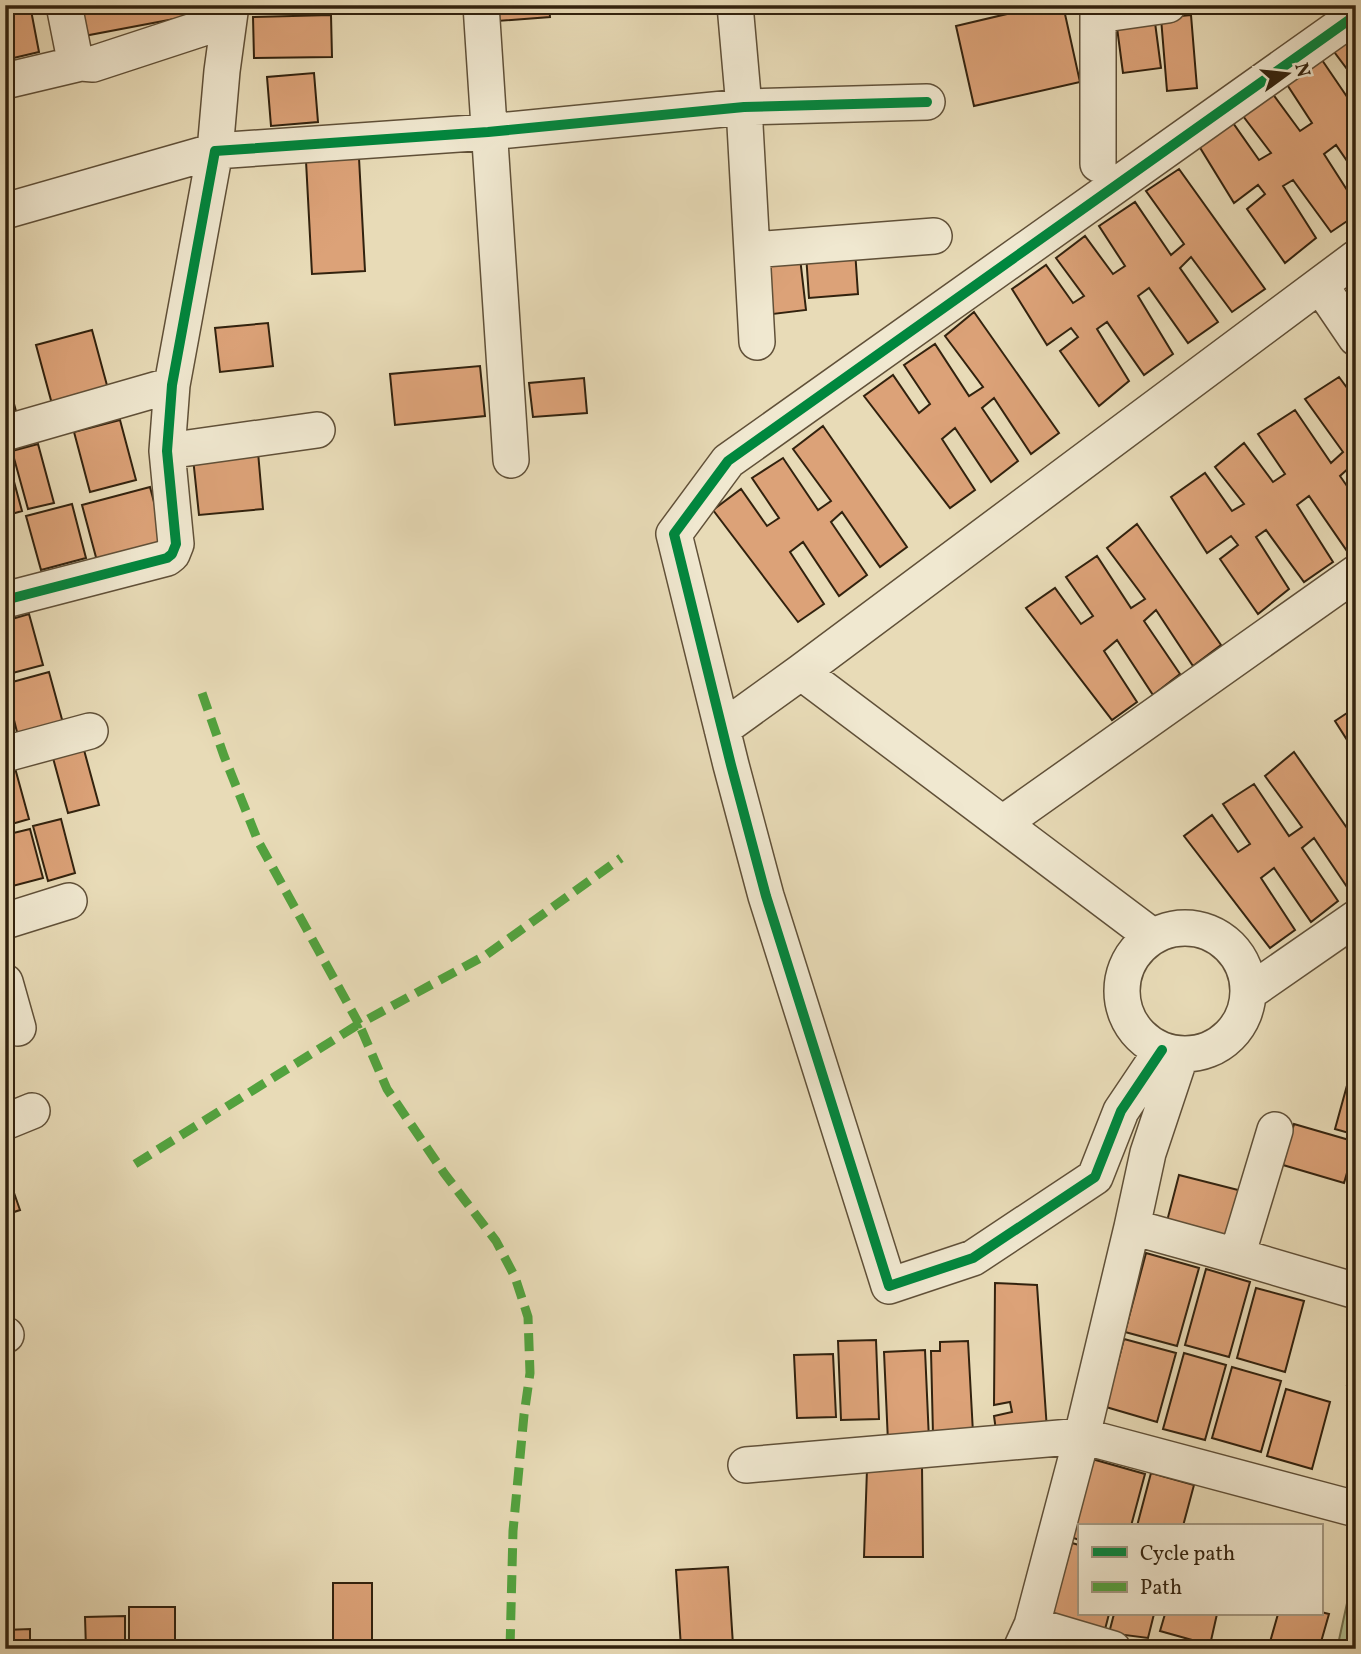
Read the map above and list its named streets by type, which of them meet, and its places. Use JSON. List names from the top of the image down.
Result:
{
  "legend": ["Cycle path", "Path"],
  "north": "right"
}
